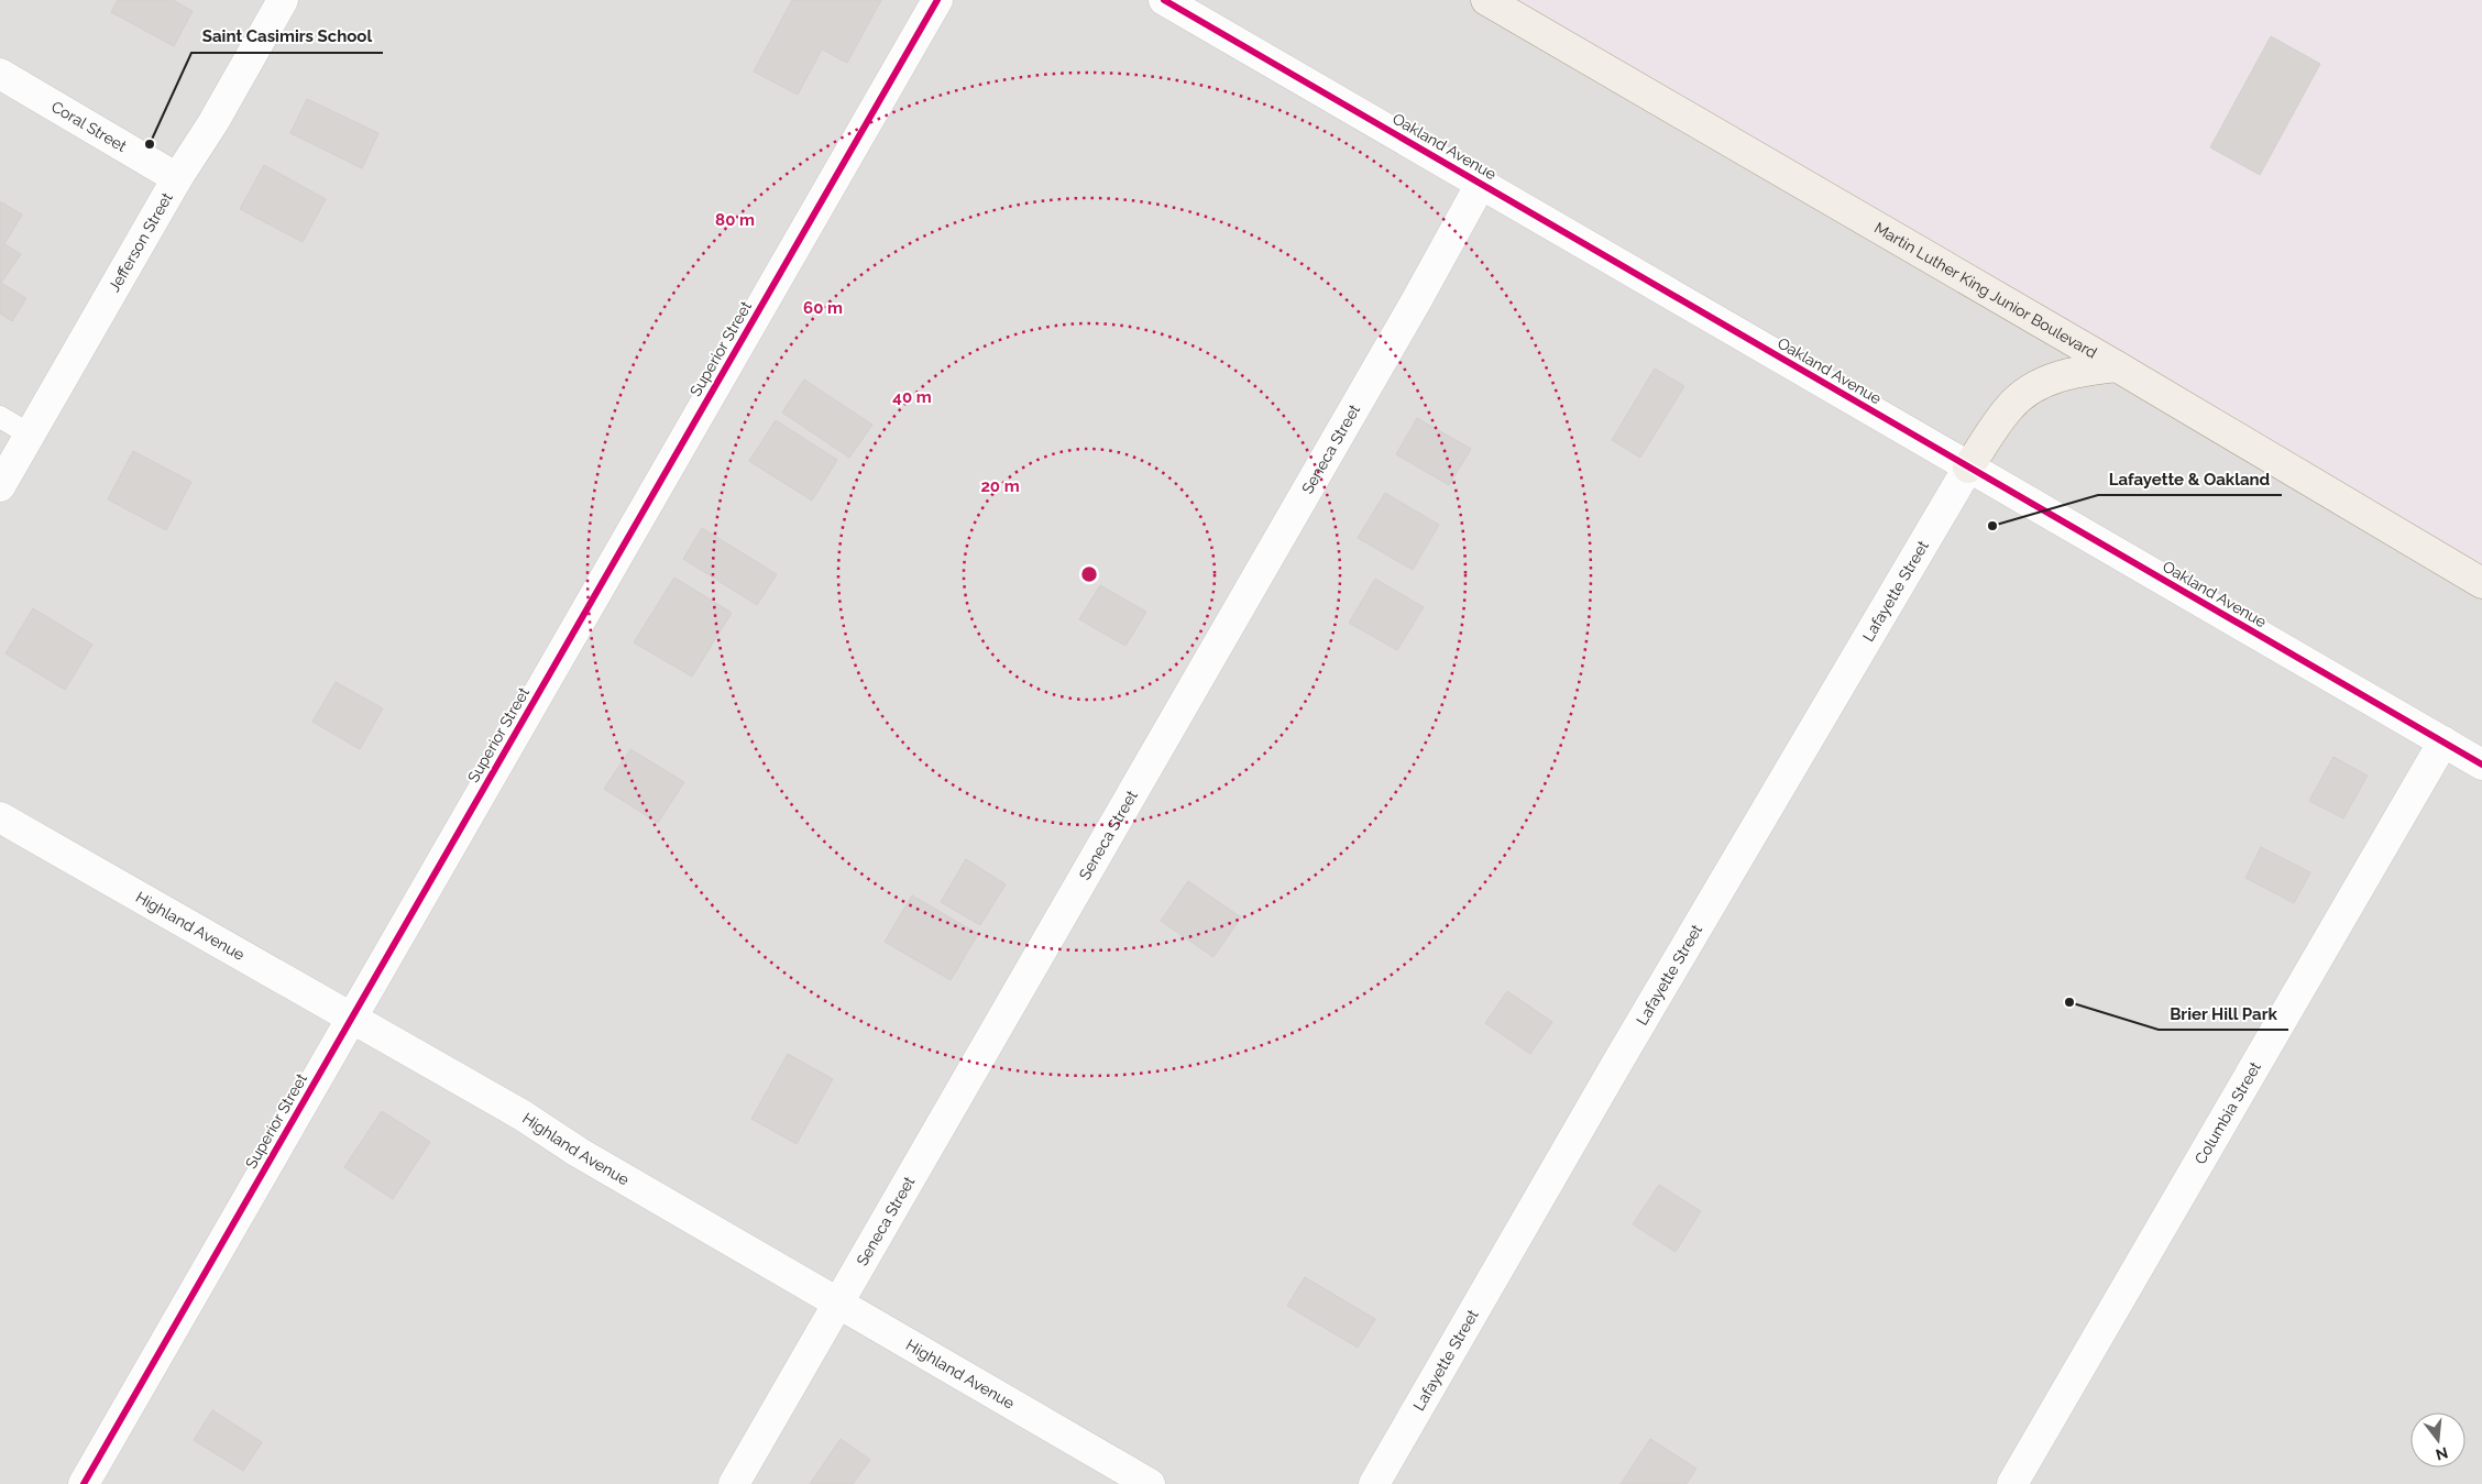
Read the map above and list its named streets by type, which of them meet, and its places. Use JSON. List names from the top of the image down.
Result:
{
  "streets": {
    "main road": ["Martin Luther King Junior Boulevard"],
    "street": [
      "Coral Street",
      "Oakland Avenue",
      "Jefferson Street",
      "Superior Street",
      "Seneca Street",
      "Lafayette Street",
      "Highland Avenue",
      "Columbia Street"
    ]
  },
  "crossings": [
    ["Coral Street", "Jefferson Street"],
    ["Oakland Avenue", "Seneca Street"],
    ["Oakland Avenue", "Lafayette Street"],
    ["Oakland Avenue", "Columbia Street"],
    ["Superior Street", "Highland Avenue"],
    ["Seneca Street", "Highland Avenue"]
  ],
  "places": ["Saint Casimirs School", "Lafayette & Oakland", "Brier Hill Park"],
  "north": "bottom",
  "rings": [
    "80 m",
    "60 m",
    "40 m",
    "20 m"
  ]
}
